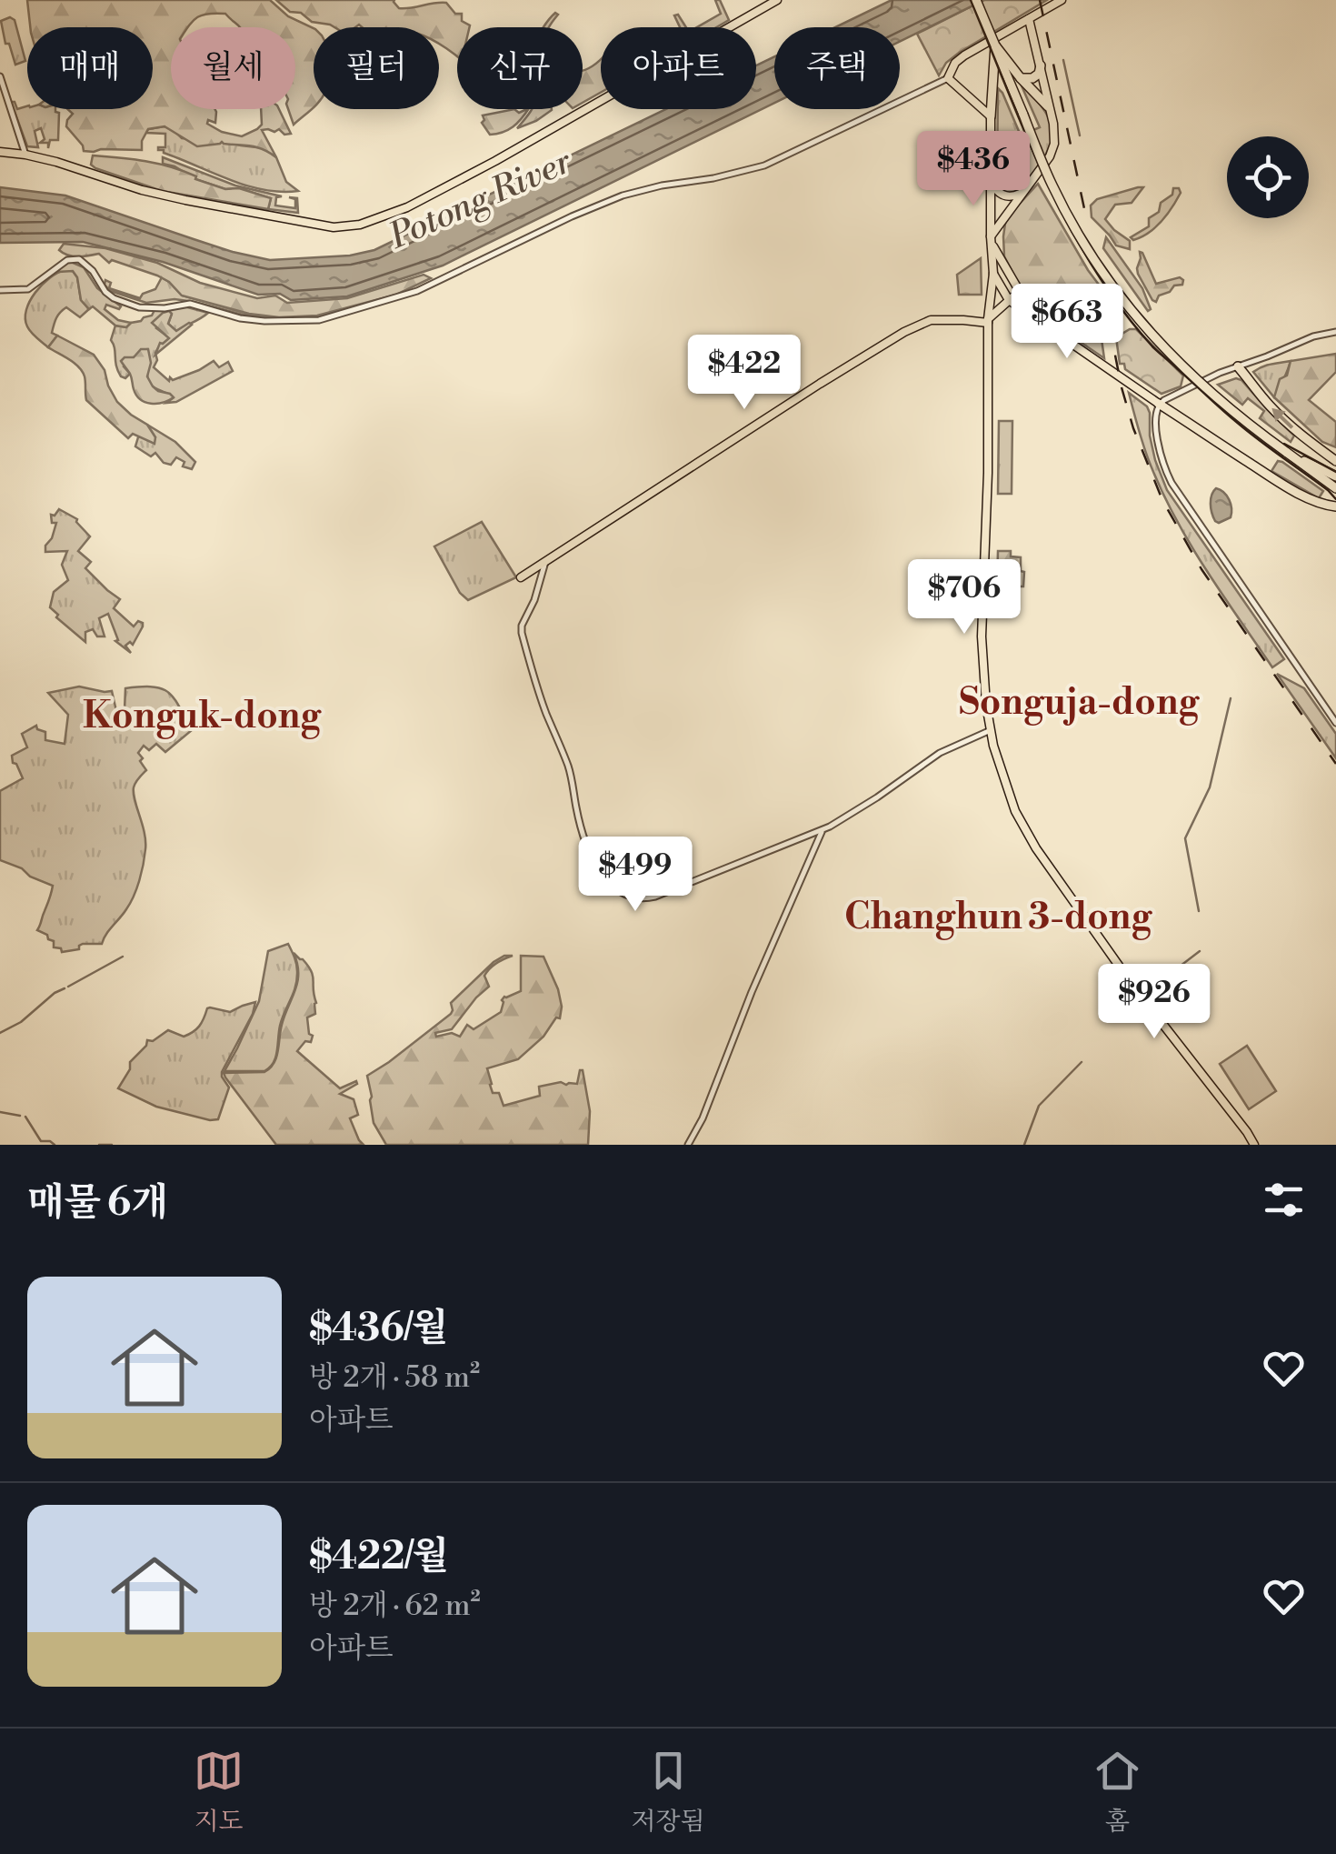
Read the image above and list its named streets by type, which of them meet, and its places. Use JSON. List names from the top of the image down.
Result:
{
  "districts": ["Songuja-dong", "Konguk-dong", "Changhun 3-dong"],
  "water": ["Potong River"],
  "page": {
    "chip": [
      "매매",
      "월세",
      "필터",
      "신규",
      "아파트",
      "주택"
    ],
    "price": [
      "$436",
      "$663",
      "$422",
      "$706",
      "$499",
      "$926"
    ],
    "heading": "매물 6개",
    "list": [
      {
        "name": "$436/월",
        "note": "방 2개 · 58 m² · 아파트"
      },
      {
        "name": "$422/월",
        "note": "방 2개 · 62 m² · 아파트"
      }
    ],
    "tabs": ["지도", "저장됨", "홈"]
  }
}
